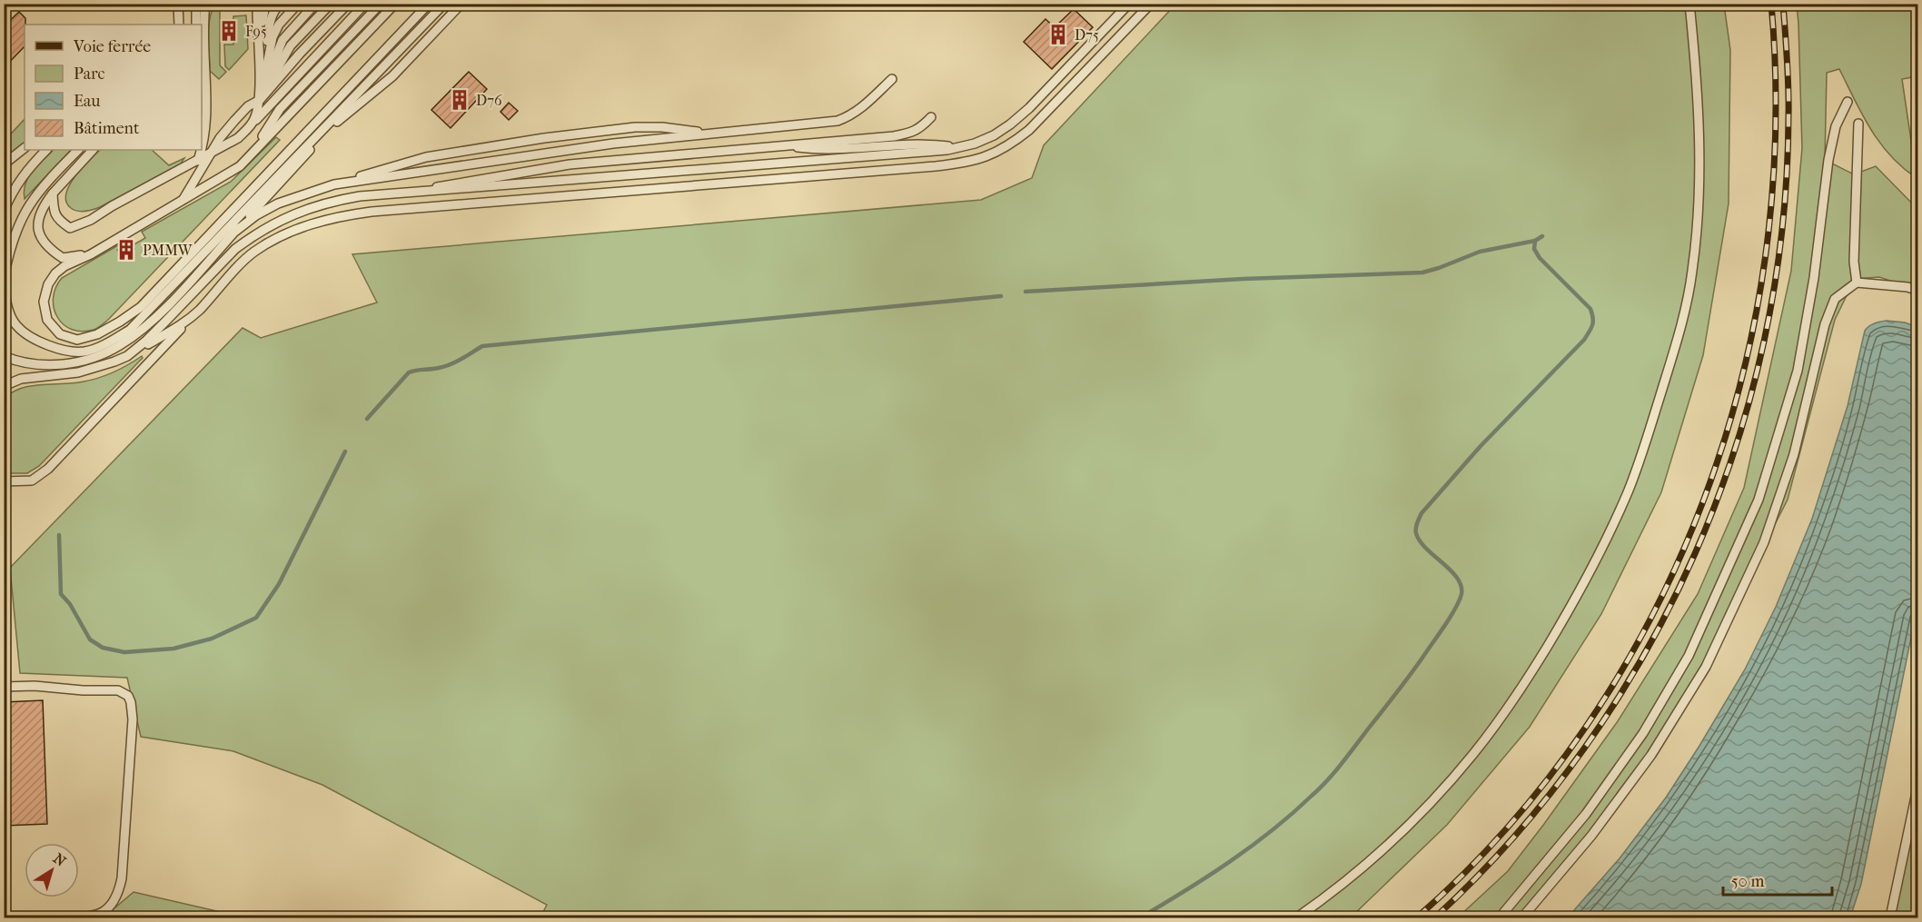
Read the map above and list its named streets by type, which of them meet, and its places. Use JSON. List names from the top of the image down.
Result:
{
  "places": {
    "building": [
      "F95",
      "D75",
      "D76",
      "PMMW"
    ]
  },
  "legend": [
    "Voie ferrée",
    "Parc",
    "Eau",
    "Bâtiment"
  ],
  "scale_bar": "50 m",
  "north": "top right"
}
